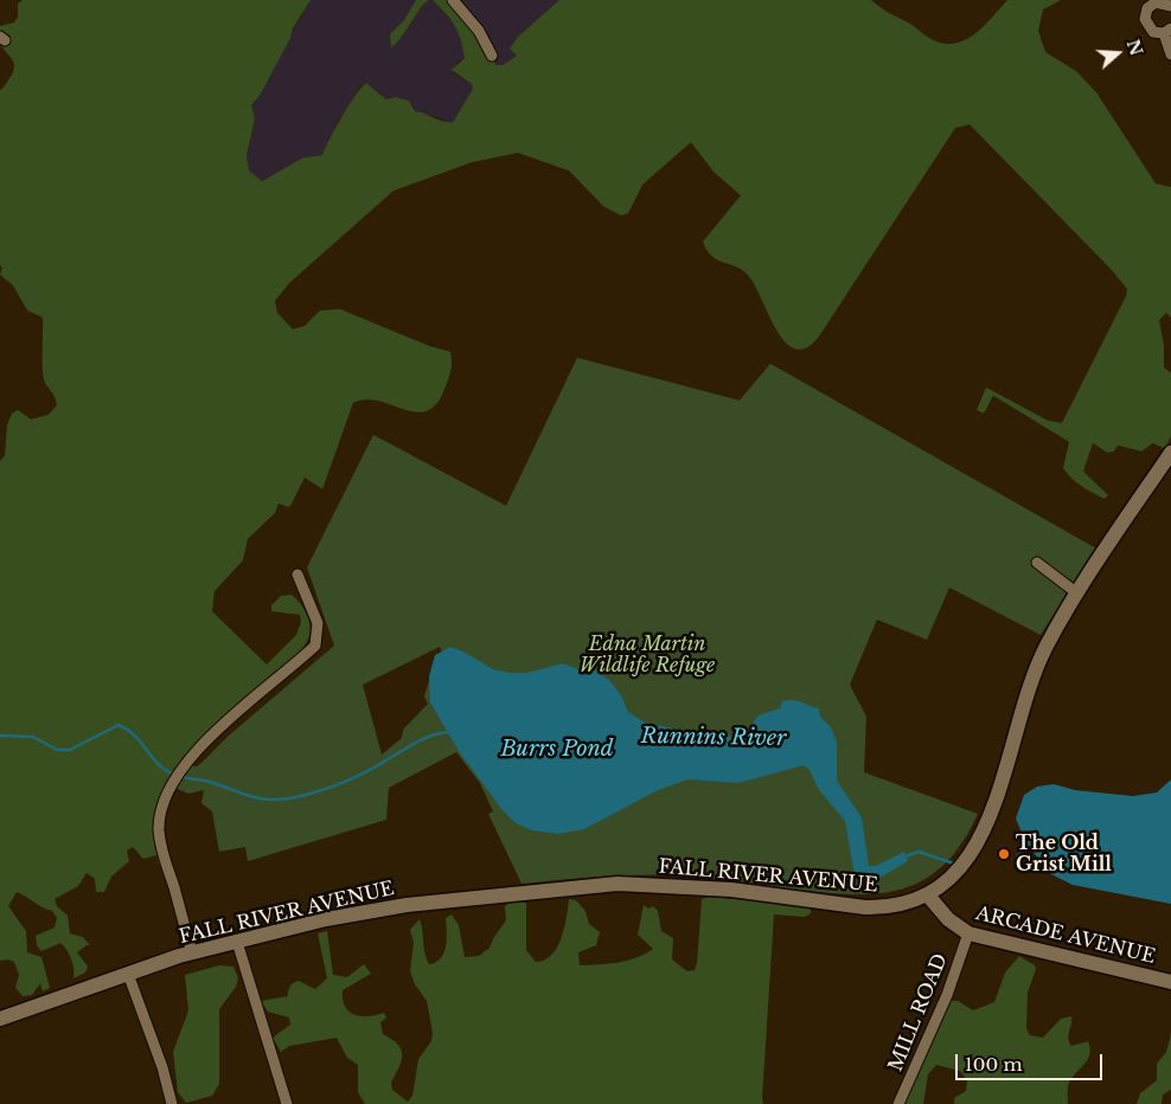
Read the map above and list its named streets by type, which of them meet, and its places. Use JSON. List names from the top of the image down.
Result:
{
  "streets": {
    "main road": ["FALL RIVER AVENUE", "ARCADE AVENUE"],
    "street": ["MILL ROAD"]
  },
  "crossings": [
    ["FALL RIVER AVENUE", "ARCADE AVENUE"],
    ["ARCADE AVENUE", "MILL ROAD"]
  ],
  "water": ["Runnins River", "Burrs Pond"],
  "parks": ["Edna Martin Wildlife Refuge"],
  "places": ["The Old Grist Mill"],
  "scale_bar": "100 m",
  "north": "right"
}
